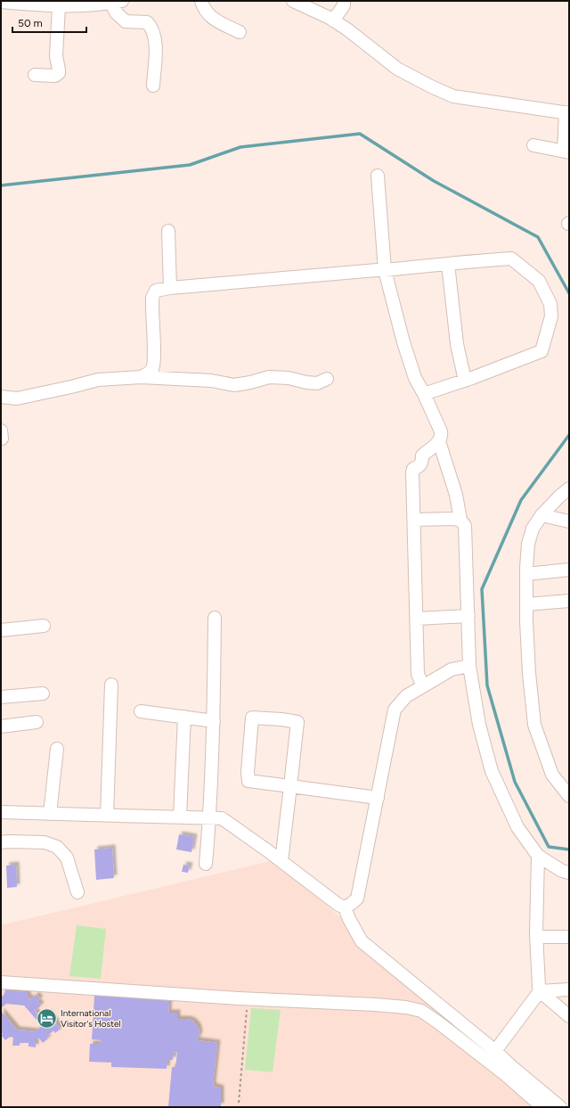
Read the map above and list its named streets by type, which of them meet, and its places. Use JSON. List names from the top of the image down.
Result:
{
  "places": {
    "hotel": ["International Visitor's Hostel"]
  },
  "scale_bar": "50 m"
}
